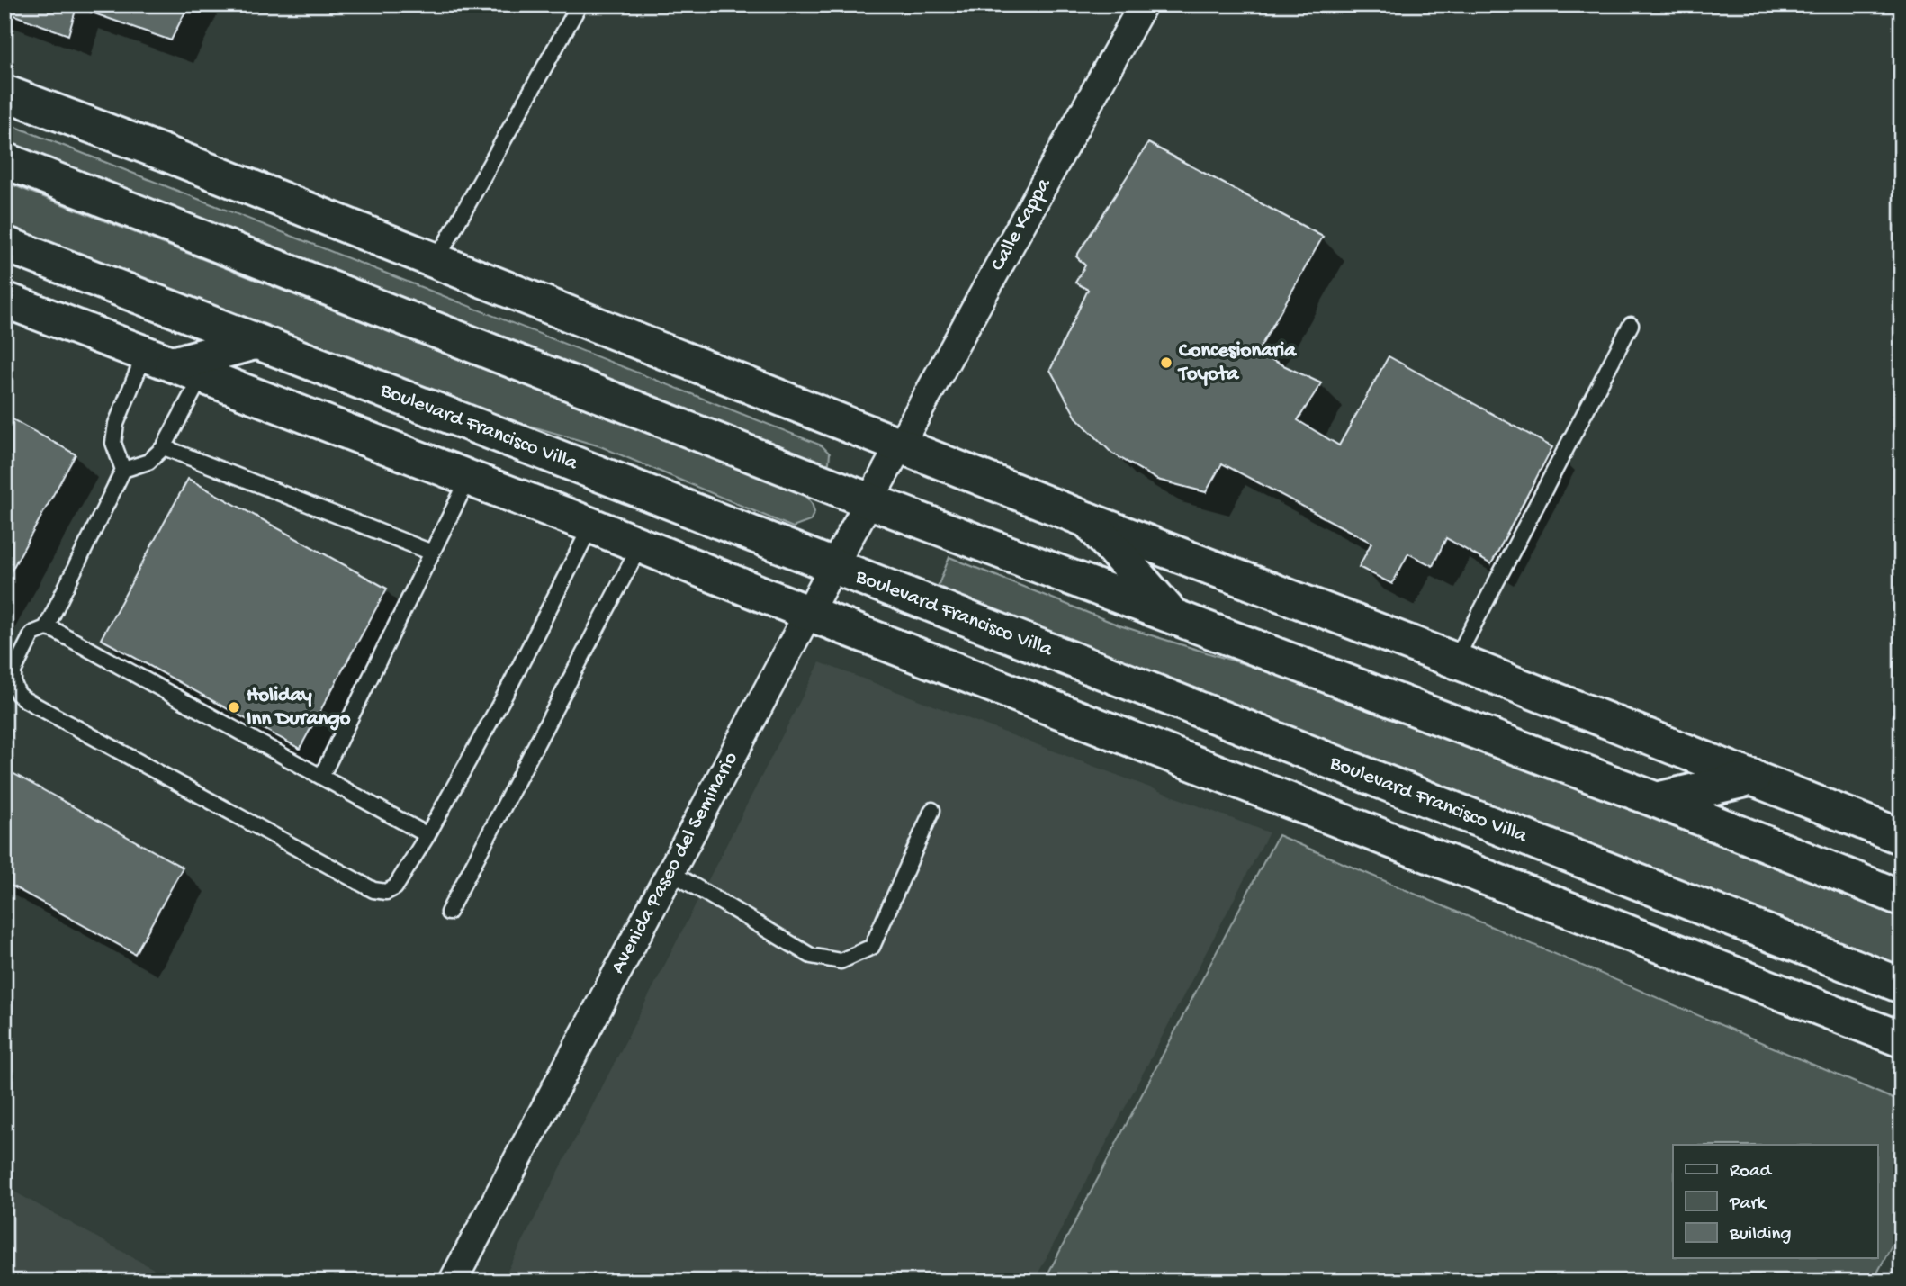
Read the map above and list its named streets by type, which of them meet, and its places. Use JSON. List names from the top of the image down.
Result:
{
  "streets": {
    "main road": ["Boulevard Francisco Villa"],
    "street": ["Calle Kappa", "Avenida Paseo del Seminario"]
  },
  "crossings": [
    ["Calle Kappa", "Avenida Paseo del Seminario"],
    ["Boulevard Francisco Villa", "Avenida Paseo del Seminario"]
  ],
  "places": ["Concesionaria Toyota", "Holiday Inn Durango"],
  "legend": ["Road", "Park", "Building"]
}
